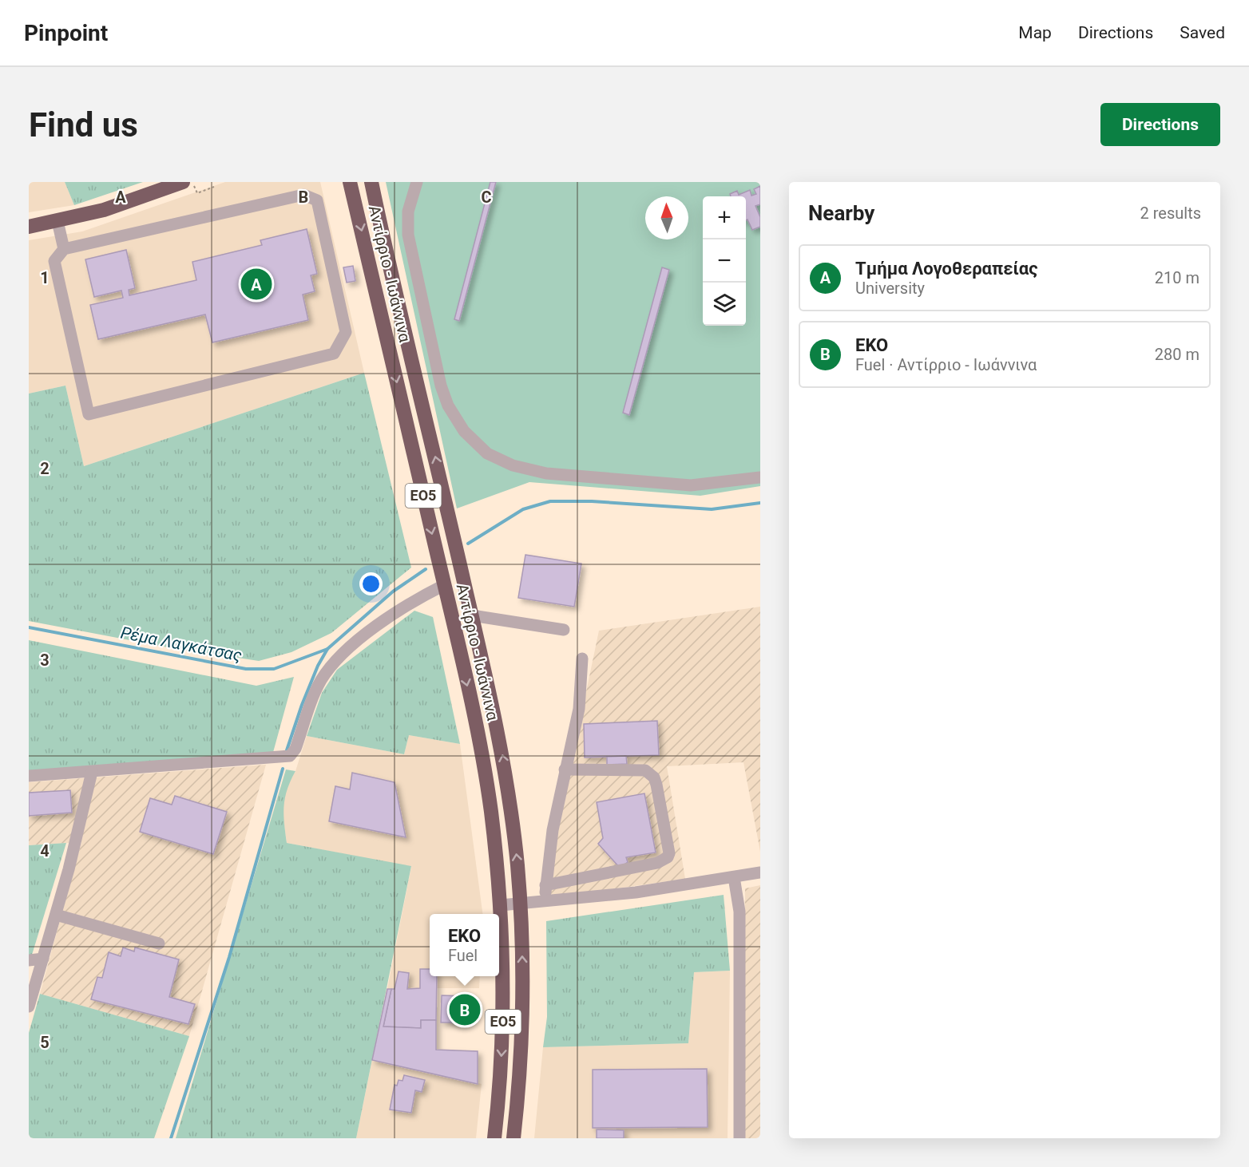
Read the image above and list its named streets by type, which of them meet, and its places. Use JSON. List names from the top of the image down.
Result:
{
  "streets": {
    "highway": ["Αντίρριο - Ιωάννινα", "ΕΟ5"]
  },
  "water": ["Ρέμα Λαγκάτσας"],
  "north": "top",
  "page": {
    "header": "Pinpoint",
    "nav": ["Map", "Directions", "Saved"],
    "buttons": "Directions",
    "title": "Find us",
    "heading": ["Nearby", "2 results"],
    "map_buttons": ["+", "−"],
    "list": [
      {
        "mark": "A",
        "name": "Τμήμα Λογοθεραπείας",
        "note": "University",
        "value": "210 m"
      },
      {
        "mark": "B",
        "name": "EKO",
        "note": "Fuel · Αντίρριο - Ιωάννινα",
        "value": "280 m"
      }
    ],
    "pins": ["A", "B"],
    "popup": ["EKO", "Fuel"]
  },
  "grid": {
    "columns": ["A", "B", "C"],
    "rows": [
      "1",
      "2",
      "3",
      "4",
      "5"
    ]
  }
}
